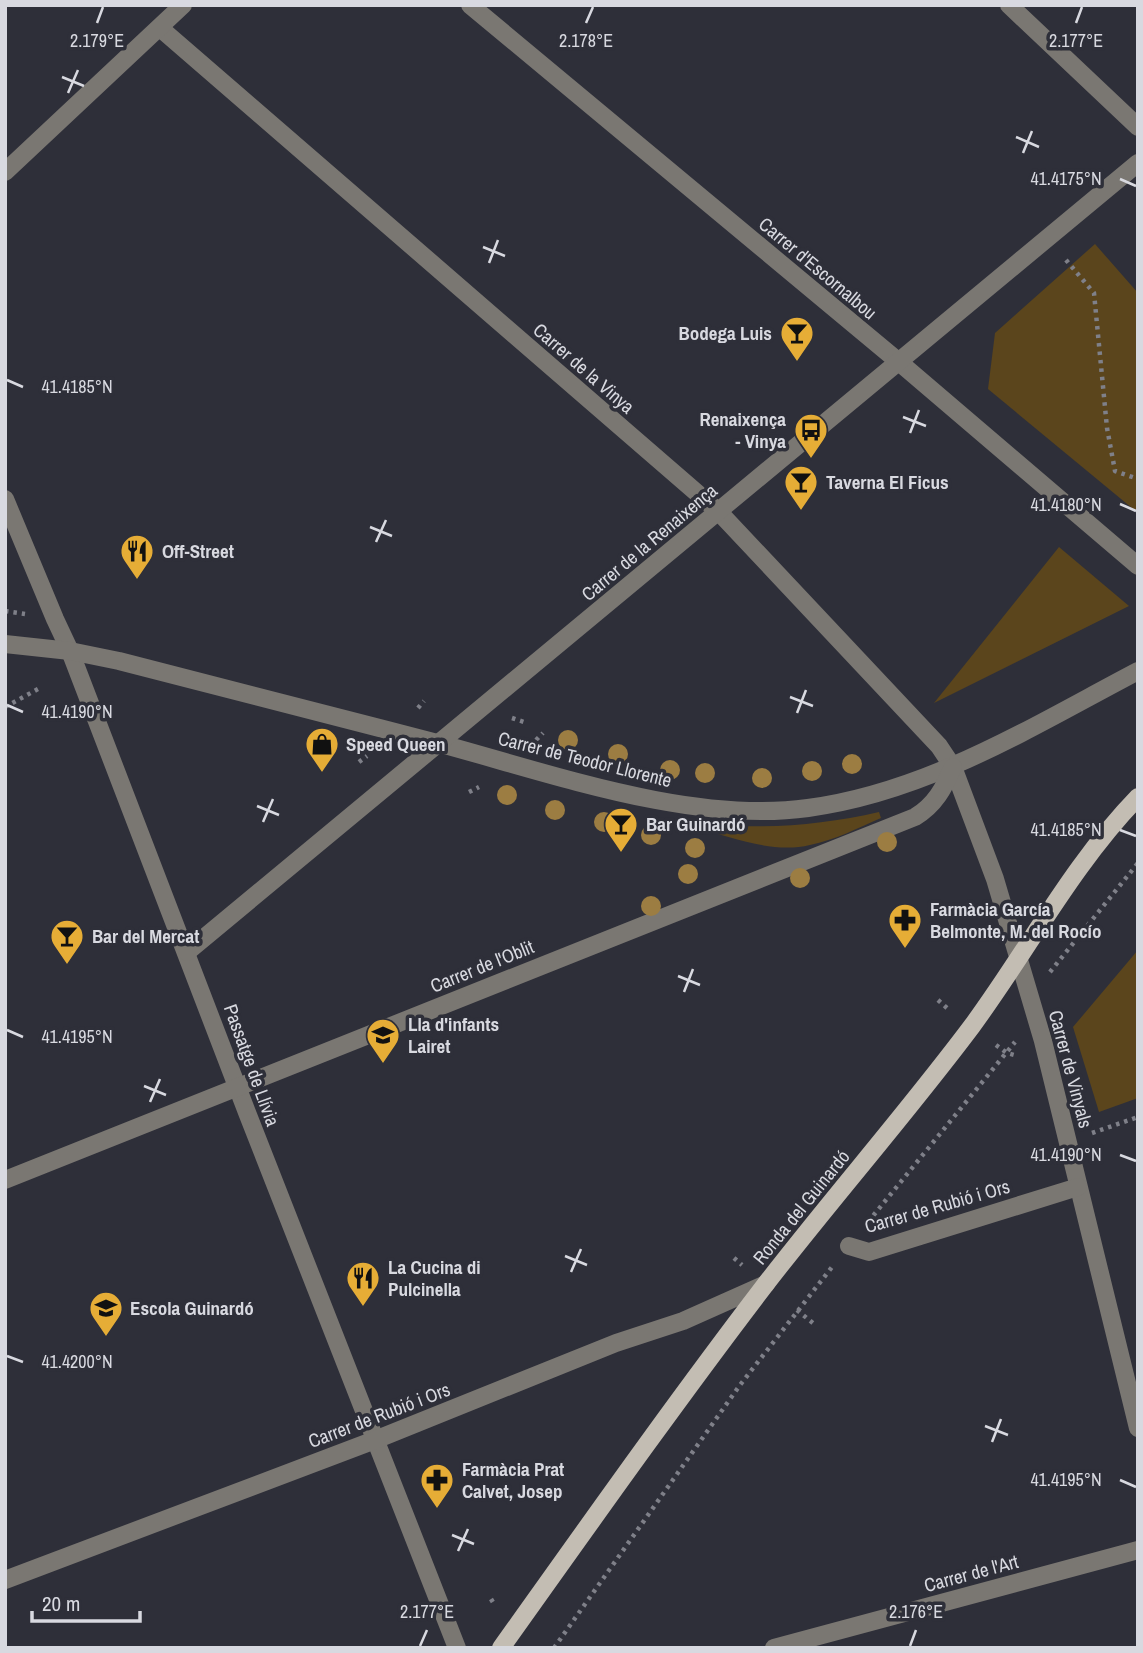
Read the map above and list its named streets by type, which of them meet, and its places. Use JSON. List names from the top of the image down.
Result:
{
  "streets": {
    "main road": ["Ronda del Guinardó"],
    "street": [
      "Carrer d'Escornalbou",
      "Carrer de la Vinya",
      "Carrer de la Renaixença",
      "Carrer de Teodor Llorente",
      "Carrer de l'Oblit",
      "Passatge de Llívia",
      "Carrer de Vinyals",
      "Carrer de Rubió i Ors",
      "Carrer de l'Art"
    ]
  },
  "crossings": [
    ["Carrer d'Escornalbou", "Carrer de la Renaixença"],
    ["Carrer de la Vinya", "Carrer de la Renaixença"],
    ["Carrer de la Vinya", "Carrer de Teodor Llorente"],
    ["Carrer de la Vinya", "Carrer de l'Oblit"],
    ["Carrer de la Vinya", "Carrer de Vinyals"],
    ["Carrer de la Renaixença", "Carrer de Teodor Llorente"],
    ["Carrer de la Renaixença", "Passatge de Llívia"],
    ["Carrer de Teodor Llorente", "Carrer de l'Oblit"],
    ["Carrer de Teodor Llorente", "Passatge de Llívia"],
    ["Carrer de Teodor Llorente", "Carrer de Vinyals"],
    ["Carrer de l'Oblit", "Passatge de Llívia"],
    ["Carrer de l'Oblit", "Carrer de Vinyals"],
    ["Passatge de Llívia", "Carrer de Rubió i Ors"],
    ["Carrer de Vinyals", "Carrer de Rubió i Ors"],
    ["Carrer de Vinyals", "Ronda del Guinardó"],
    ["Carrer de Rubió i Ors", "Ronda del Guinardó"]
  ],
  "places": {
    "bar": [
      "Bodega Luis",
      "Taverna El Ficus",
      "Bar Guinardó",
      "Bar del Mercat"
    ],
    "bus stop": ["Renaixença - Vinya"],
    "restaurant": ["Off-Street", "La Cucina di Pulcinella"],
    "shop": ["Speed Queen"],
    "pharmacy": ["Farmàcia García Belmonte, M. del Rocío", "Farmàcia Prat Calvet, Josep"],
    "school or university": ["Lla d'infants Lairet", "Escola Guinardó"]
  },
  "scale_bar": "20 m",
  "coordinates": [
    "2.179°E",
    "2.178°E",
    "2.177°E",
    "41.4175°N",
    "41.4185°N",
    "41.4180°N",
    "41.4190°N",
    "41.4195°N",
    "41.4200°N",
    "2.176°E"
  ]
}
